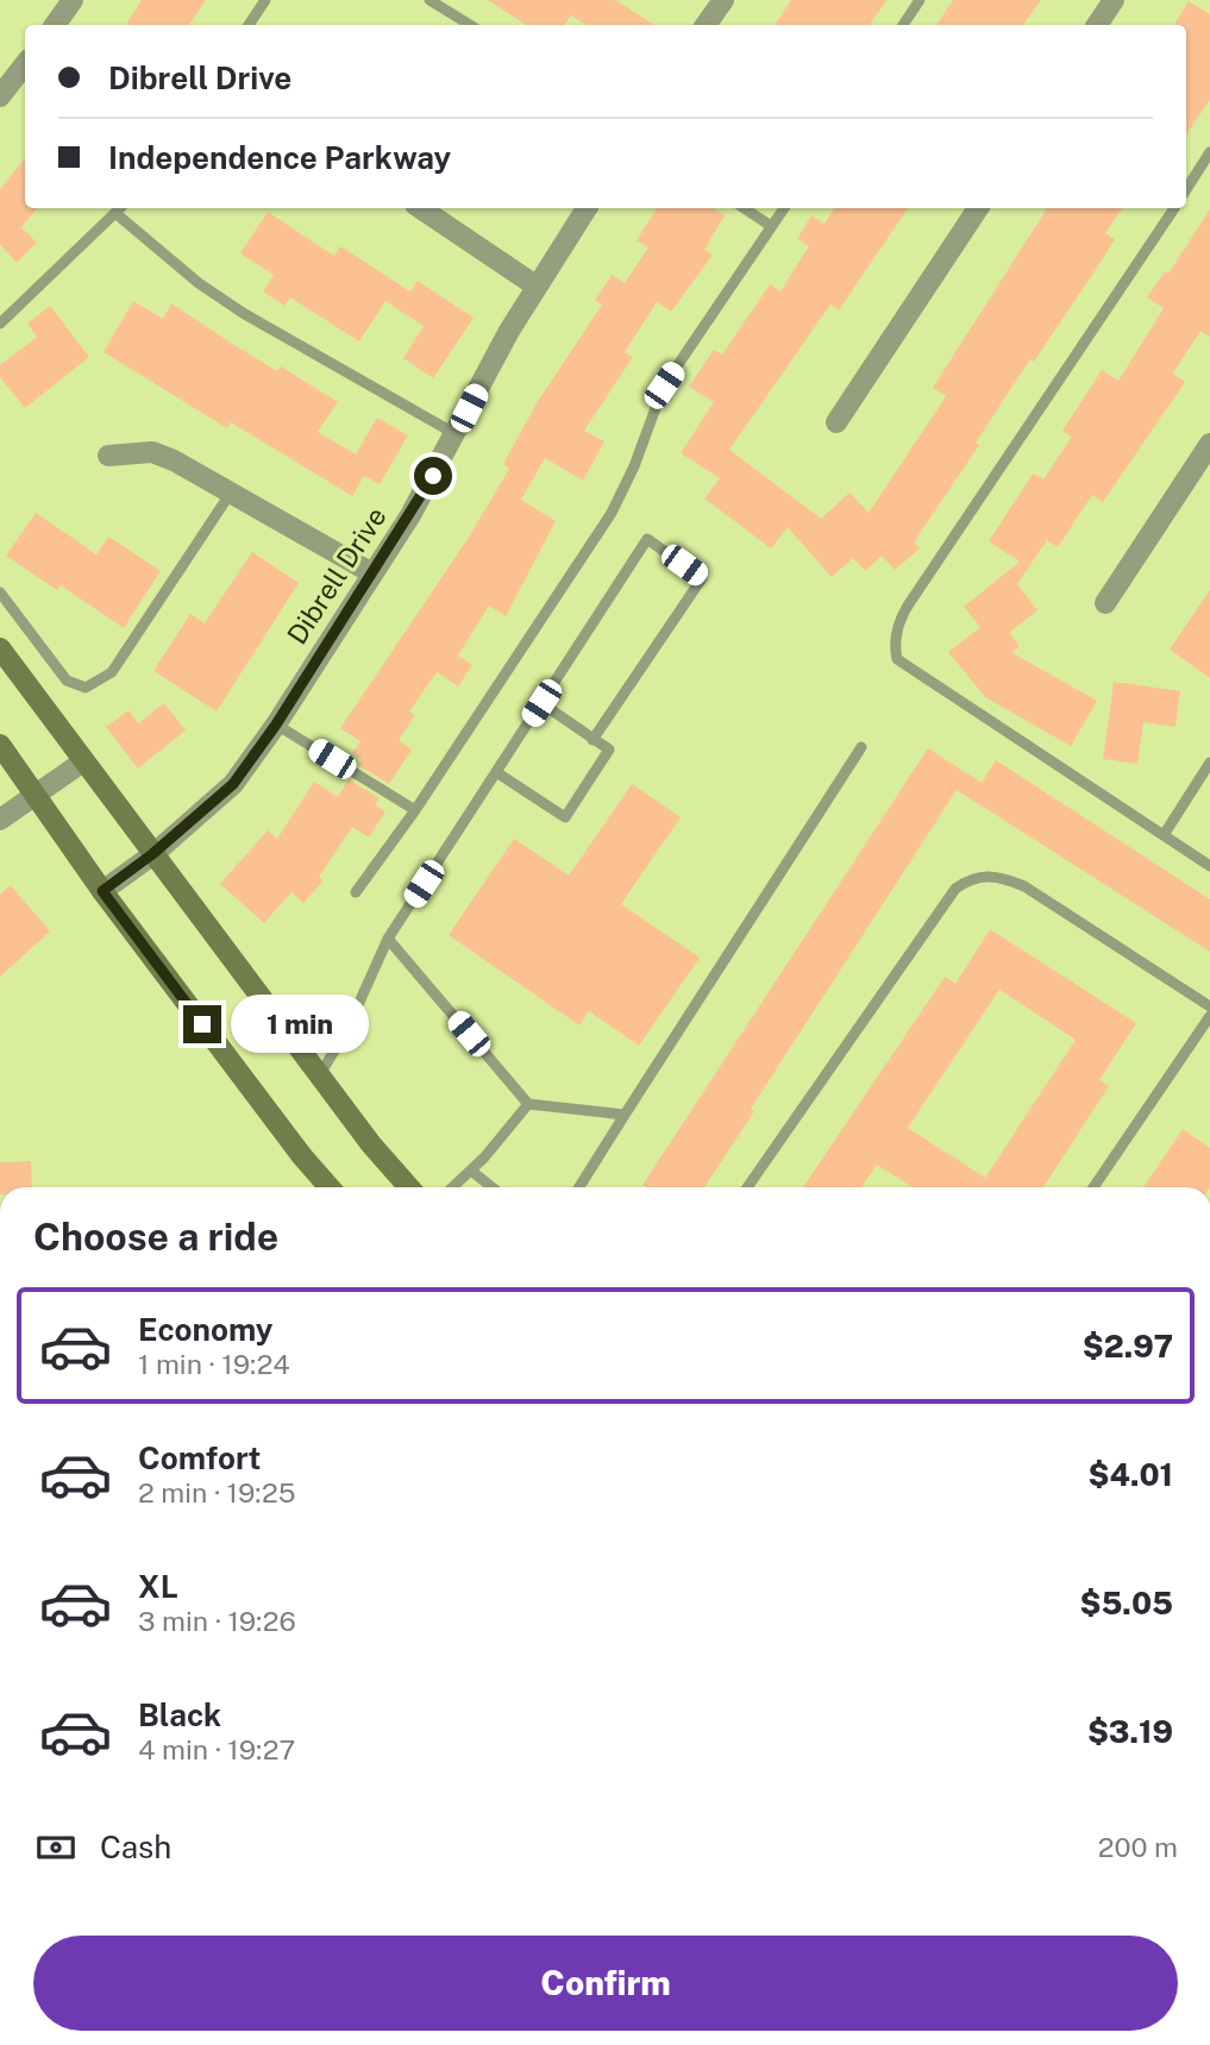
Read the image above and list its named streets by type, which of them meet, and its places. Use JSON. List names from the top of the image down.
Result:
{
  "streets": {
    "street": ["Dibrell Drive"]
  },
  "page": {
    "banner": ["Dibrell Drive", "Independence Parkway"],
    "bubble": "1 min",
    "heading": "Choose a ride",
    "list": [
      {
        "name": "Economy",
        "note": "1 min · 19:24",
        "value": "$2.97"
      },
      {
        "name": "Comfort",
        "note": "2 min · 19:25",
        "value": "$4.01"
      },
      {
        "name": "XL",
        "note": "3 min · 19:26",
        "value": "$5.05"
      },
      {
        "name": "Black",
        "note": "4 min · 19:27",
        "value": "$3.19"
      }
    ],
    "pay": ["Cash", "200 m"],
    "buttons": "Confirm"
  }
}
